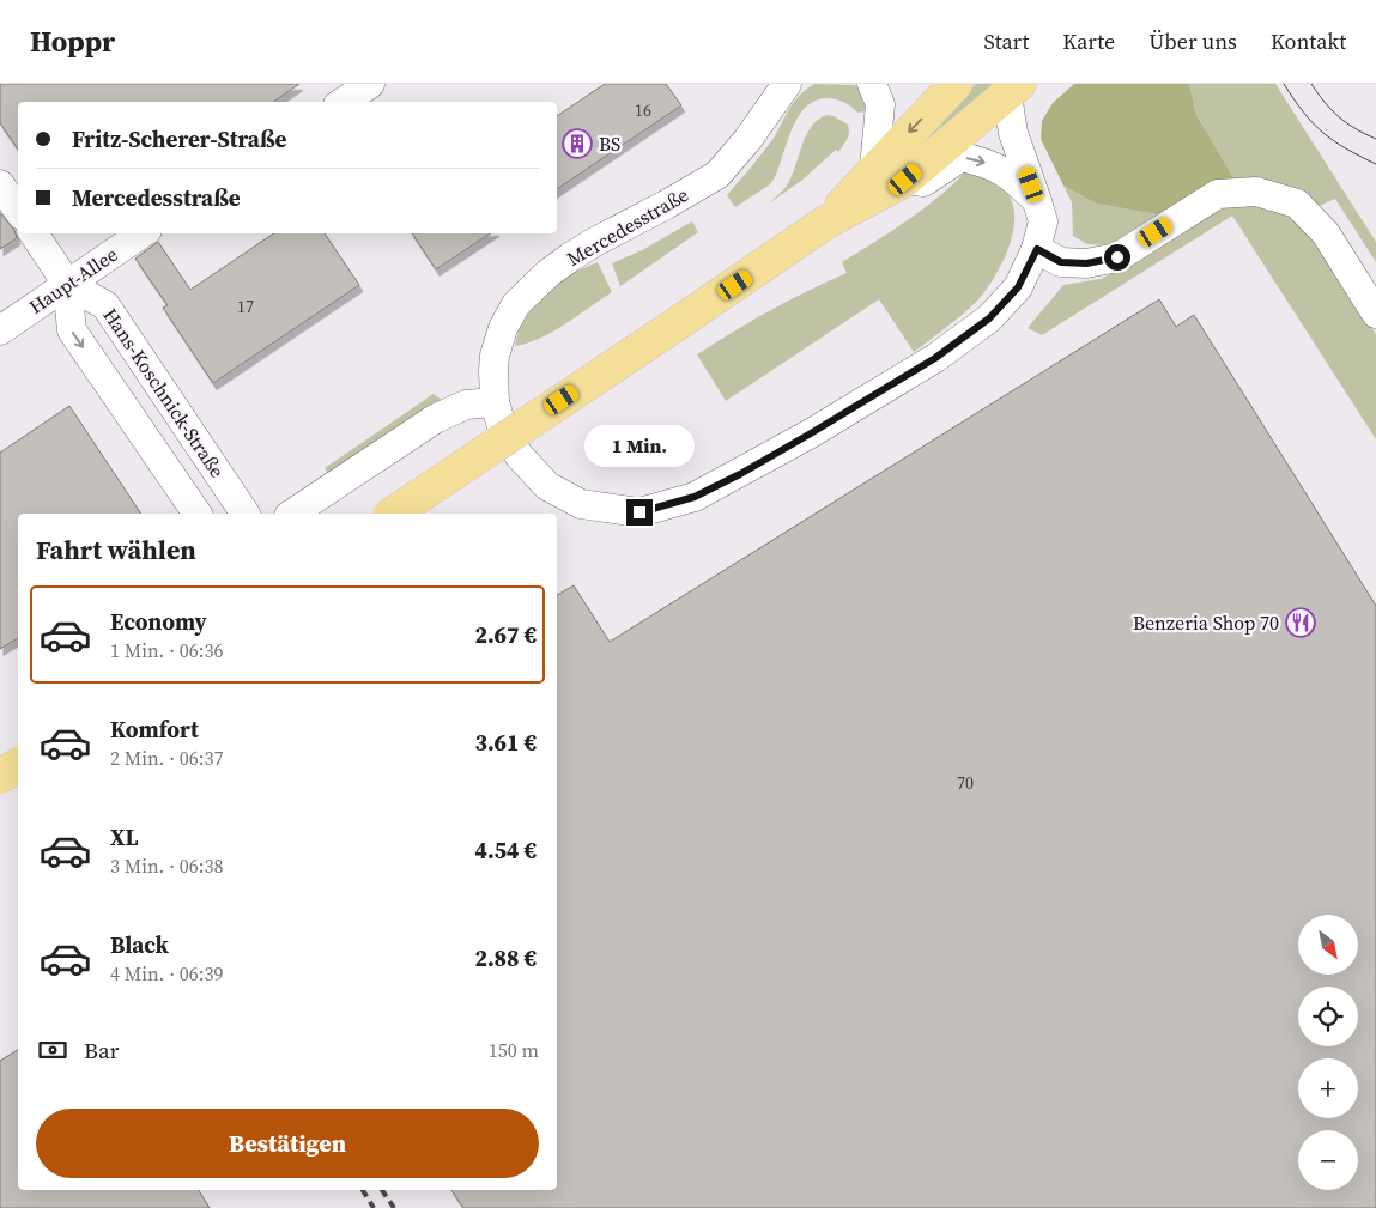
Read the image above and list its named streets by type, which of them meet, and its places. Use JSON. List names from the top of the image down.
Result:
{
  "streets": {
    "street": ["Mercedesstraße", "Haupt-Allee", "Hans-Koschnick-Straße"]
  },
  "crossings": [
    ["Haupt-Allee", "Hans-Koschnick-Straße"]
  ],
  "places": {
    "building": ["BS"],
    "restaurant": ["Benzeria Shop 70"]
  },
  "house_numbers": ["16", "17", "70"],
  "north": "bottom right",
  "page": {
    "header": "Hoppr",
    "nav": [
      "Start",
      "Karte",
      "Über uns",
      "Kontakt"
    ],
    "banner": ["Fritz-Scherer-Straße", "Mercedesstraße"],
    "bubble": "1 Min.",
    "heading": "Fahrt wählen",
    "list": [
      {
        "name": "Economy",
        "note": "1 Min. · 06:36",
        "value": "2.67 €"
      },
      {
        "name": "Komfort",
        "note": "2 Min. · 06:37",
        "value": "3.61 €"
      },
      {
        "name": "XL",
        "note": "3 Min. · 06:38",
        "value": "4.54 €"
      },
      {
        "name": "Black",
        "note": "4 Min. · 06:39",
        "value": "2.88 €"
      }
    ],
    "map_buttons": ["+", "−"],
    "pay": ["Bar", "150 m"],
    "buttons": "Bestätigen"
  }
}
